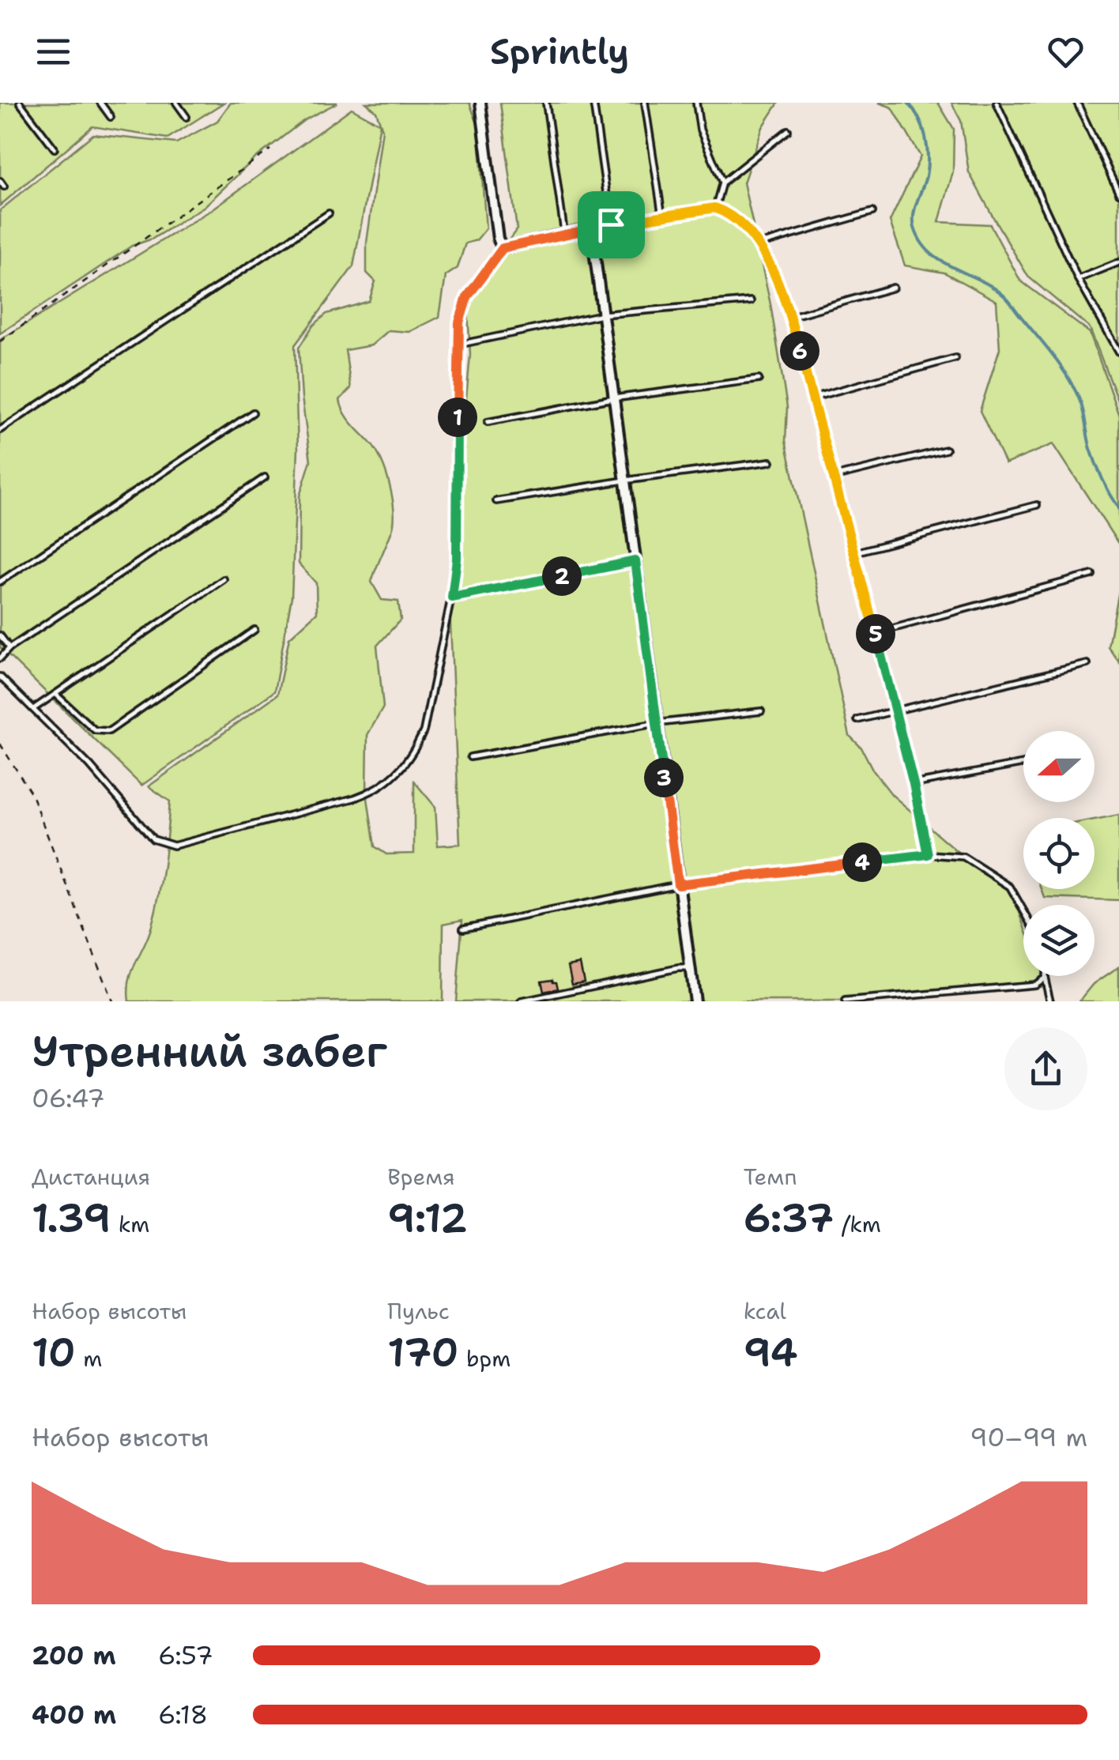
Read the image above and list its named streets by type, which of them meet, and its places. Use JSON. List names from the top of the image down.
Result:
{
  "north": "left",
  "page": {
    "header": "Sprintly",
    "pins": [
      "6",
      "1",
      "2",
      "5",
      "3",
      "4"
    ],
    "heading": ["Утренний забег", "06:47"],
    "stats": [
      ["Дистанция", "1.39 km"],
      ["Время", "9:12"],
      ["Темп", "6:37 /km"],
      ["Набор высоты", "10 m"],
      ["Пульс", "170 bpm"],
      ["kcal", "94"]
    ],
    "chart": ["Набор высоты", "90–99 m"],
    "list": [
      {
        "name": "200 m",
        "note": "6:57"
      },
      {
        "name": "400 m",
        "note": "6:18"
      }
    ]
  }
}
